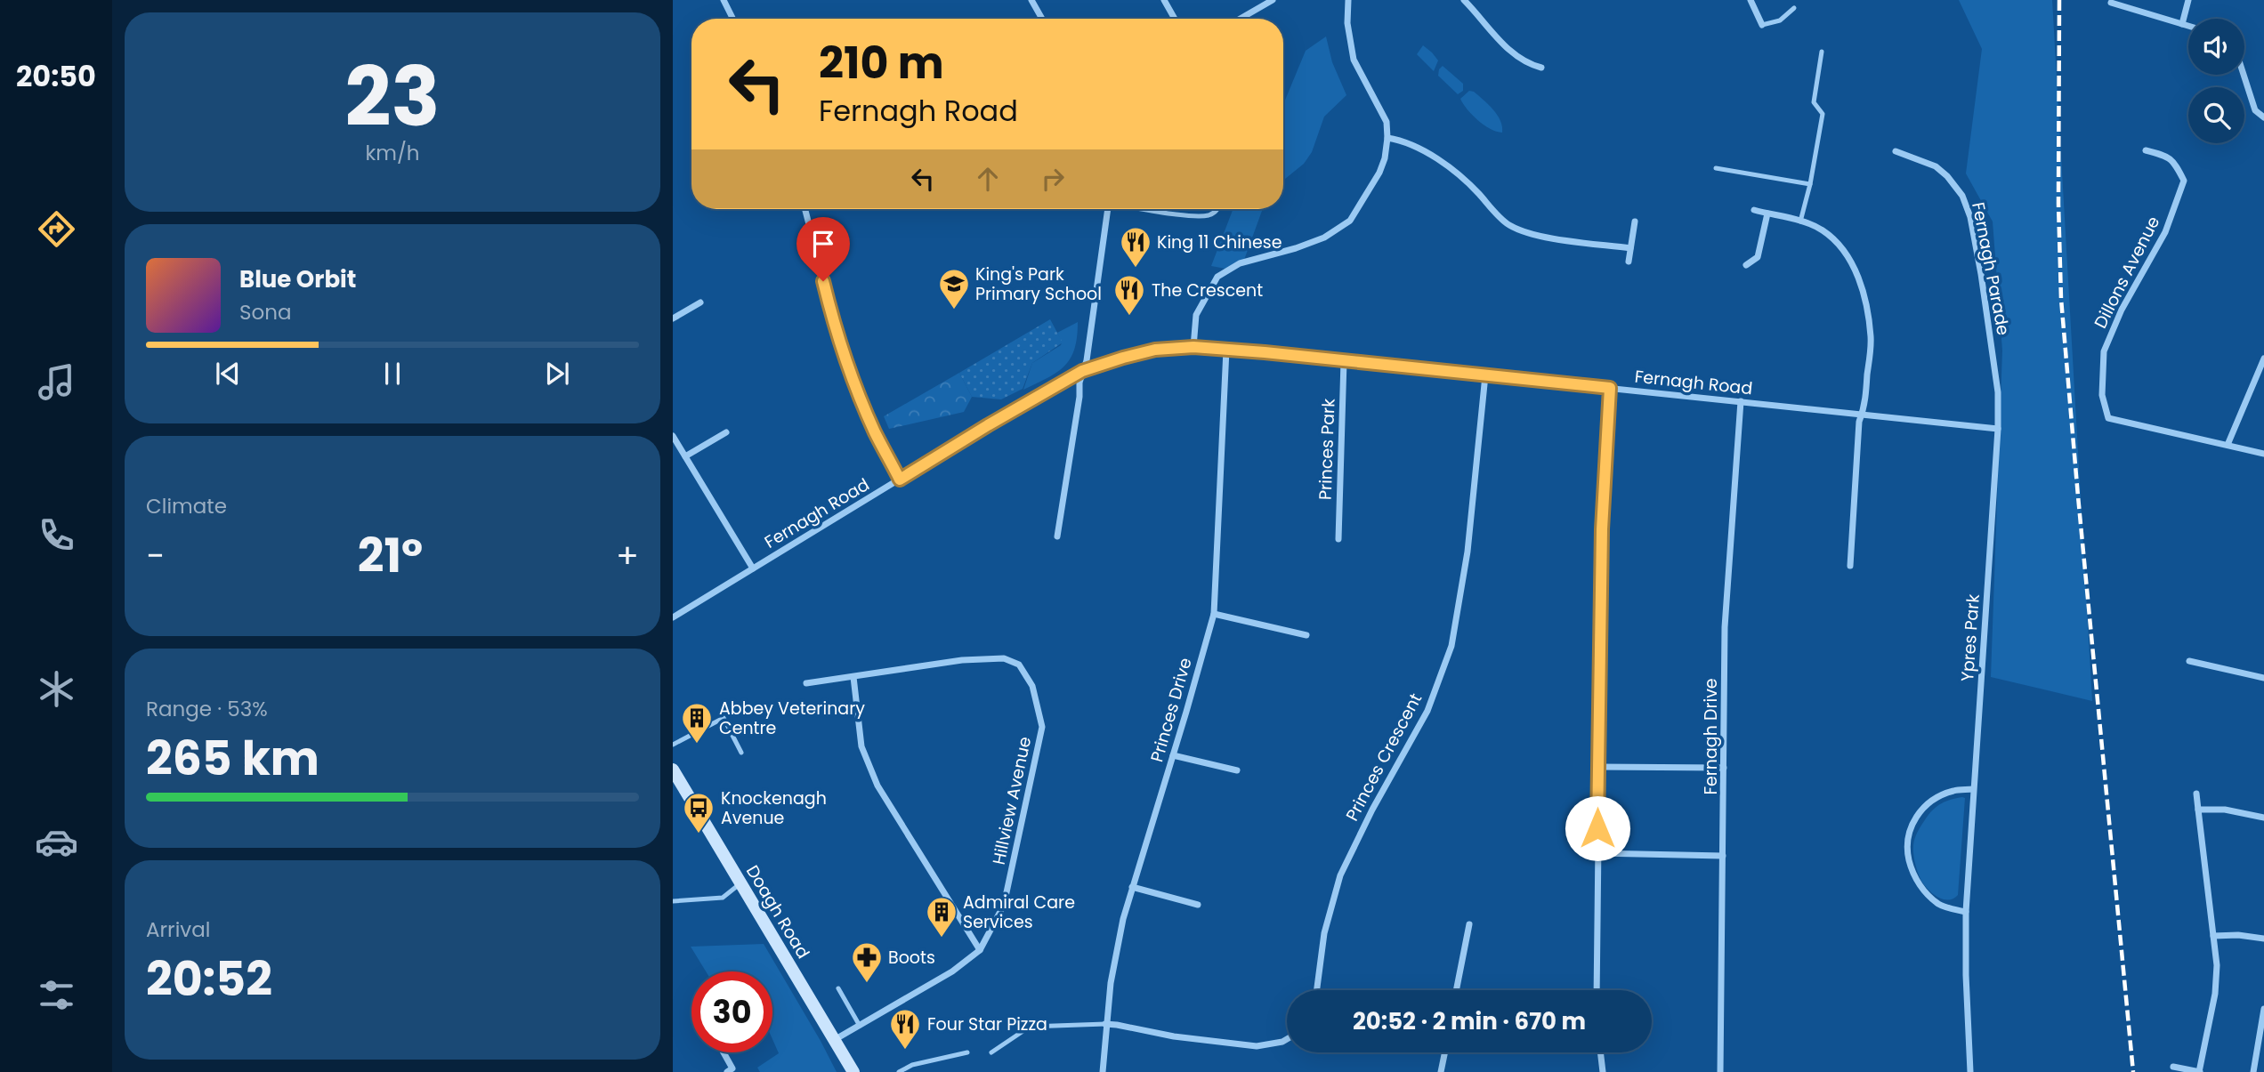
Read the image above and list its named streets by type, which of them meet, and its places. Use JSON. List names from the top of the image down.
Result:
{
  "streets": {
    "main road": ["Doagh Road"],
    "street": [
      "Fernagh Parade",
      "Dillons Avenue",
      "Fernagh Road",
      "Princes Park",
      "Ypres Park",
      "Princes Drive",
      "Fernagh Drive",
      "Princes Crescent",
      "Hillview Avenue"
    ]
  },
  "crossings": [
    ["Fernagh Parade", "Fernagh Road"],
    ["Fernagh Parade", "Ypres Park"],
    ["Fernagh Road", "Princes Park"],
    ["Fernagh Road", "Princes Drive"],
    ["Fernagh Road", "Fernagh Drive"],
    ["Fernagh Road", "Princes Crescent"],
    ["Hillview Avenue", "Doagh Road"]
  ],
  "places": {
    "restaurant": ["King 11 Chinese", "The Crescent", "Four Star Pizza"],
    "school or university": ["King's Park Primary School"],
    "building": ["Abbey Veterinary Centre", "Admiral Care Services"],
    "bus stop": ["Knockenagh Avenue"],
    "pharmacy": ["Boots"]
  },
  "page": {
    "tabs": "20:50",
    "tile": [
      ["23", "km/h"],
      "Climate",
      ["Range · 53%", "265 km"],
      ["Arrival", "20:52"]
    ],
    "turn": ["210 m", "Fernagh Road"],
    "song": ["Blue Orbit", "Sona"],
    "heat": ["−", "21°", "+"],
    "limit": "30",
    "trip": "20:52 · 2 min · 670 m"
  }
}
